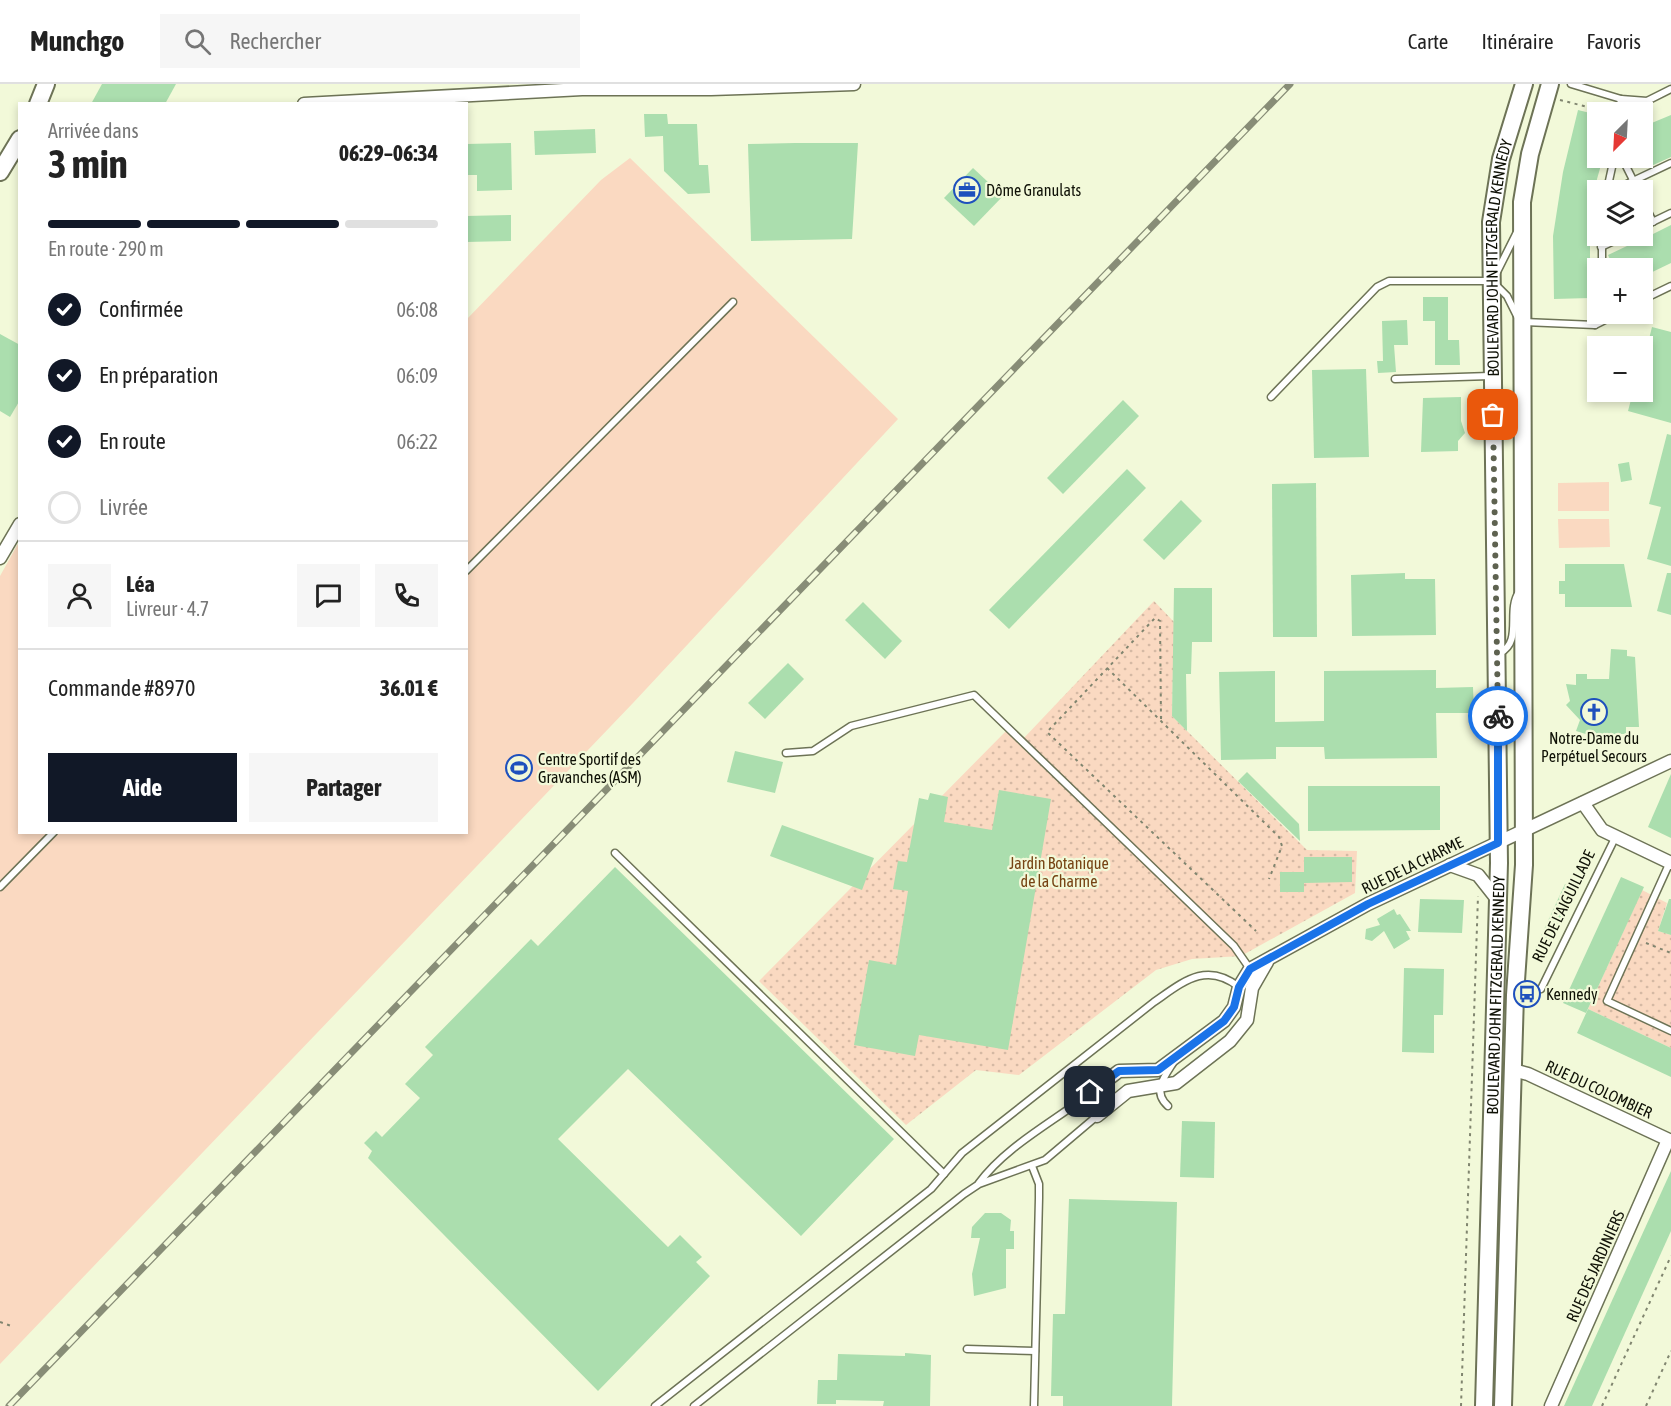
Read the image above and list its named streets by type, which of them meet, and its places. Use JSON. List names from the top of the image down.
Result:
{
  "streets": {
    "main road": ["BOULEVARD JOHN FITZGERALD KENNEDY"],
    "street": [
      "RUE DE LA CHARME",
      "RUE DE L'AIGUILLADE",
      "RUE DU COLOMBIER",
      "RUE DES JARDINIERS"
    ]
  },
  "crossings": [
    ["BOULEVARD JOHN FITZGERALD KENNEDY", "RUE DE LA CHARME"],
    ["BOULEVARD JOHN FITZGERALD KENNEDY", "RUE DU COLOMBIER"],
    ["RUE DE LA CHARME", "RUE DE L'AIGUILLADE"],
    ["RUE DU COLOMBIER", "RUE DES JARDINIERS"]
  ],
  "parks": ["Jardin Botanique de la Charme"],
  "places": {
    "office": ["Dôme Granulats"],
    "church": ["Notre-Dame du Perpétuel Secours"],
    "sports": ["Centre Sportif des Gravanches (ASM)"],
    "bus stop": ["Kennedy"]
  },
  "north": "bottom left",
  "page": {
    "header": "Munchgo",
    "search": "Rechercher",
    "nav": ["Carte", "Itinéraire", "Favoris"],
    "map_buttons": ["+", "−"],
    "heading": ["3 min", "Arrivée dans", "06:29–06:34"],
    "panel": [
      "Léa",
      "Livreur · 4.7",
      "Commande #8970",
      "36.01 €"
    ],
    "bar": "En route · 290 m",
    "list": [
      ["Confirmée", "06:08"],
      ["En préparation", "06:09"],
      ["En route", "06:22"],
      "Livrée"
    ],
    "buttons": ["Aide", "Partager"]
  }
}
